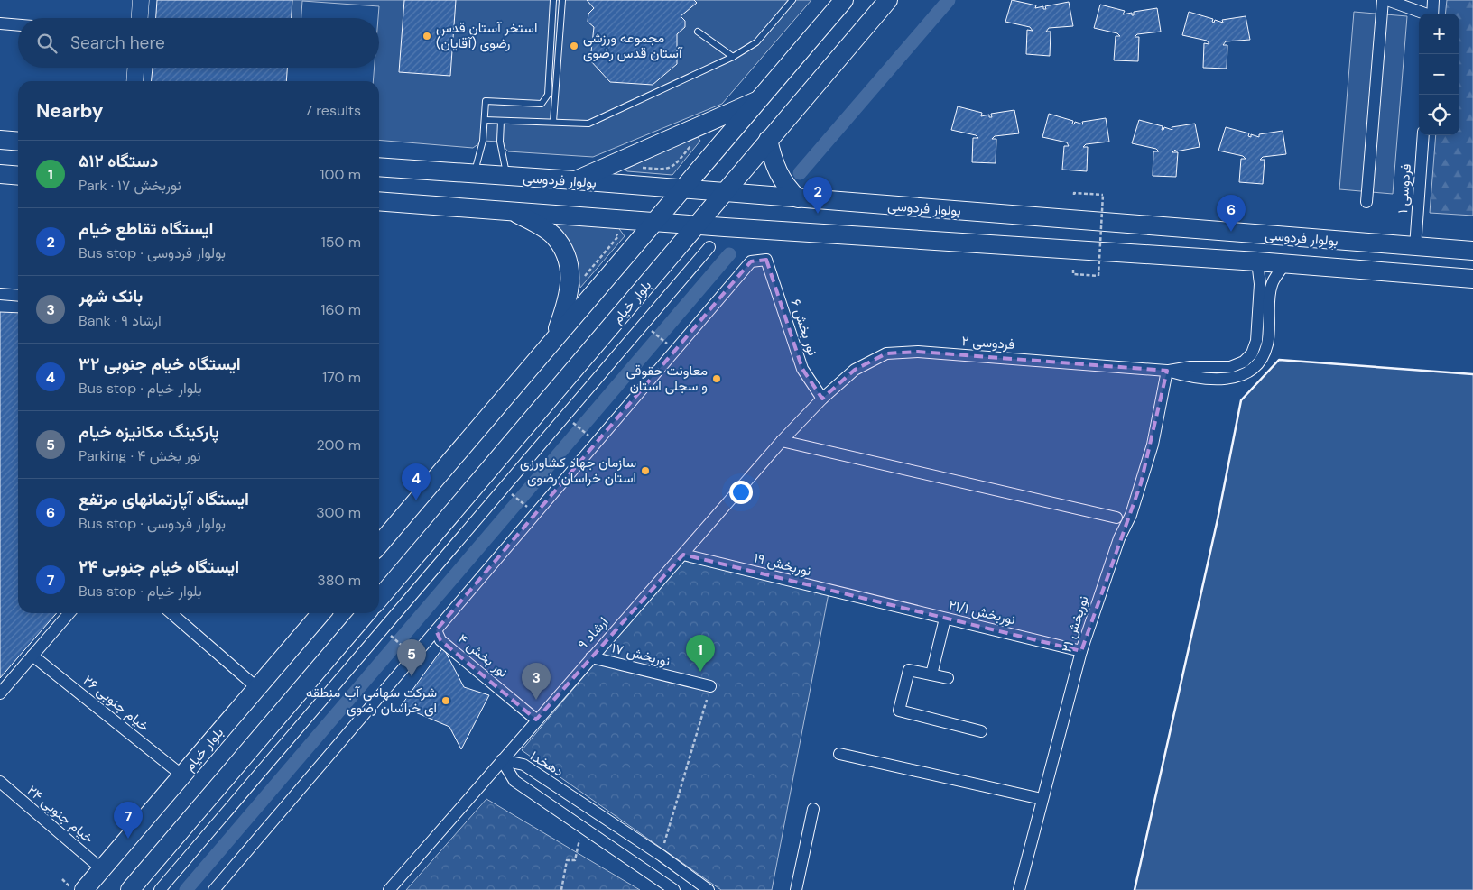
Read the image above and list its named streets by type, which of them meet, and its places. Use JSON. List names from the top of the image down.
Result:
{
  "streets": {
    "main road": ["بولوار فردوسی", "بلوار خیام"],
    "street": [
      "فردوسی ۱",
      "نور بخش ۶",
      "فردوسی ۲",
      "نوربخش ۱۹",
      "نوربخش ۲۱/۱",
      "نوربخش ۲۱",
      "ارشاد ۹",
      "نوربخش ۱۷",
      "نور بخش ۴",
      "خیام جنوبی ۲۶",
      "دهخدا",
      "خیام جنوبی ۲۴"
    ]
  },
  "crossings": [
    ["بولوار فردوسی", "فردوسی ۱"],
    ["بولوار فردوسی", "بلوار خیام"],
    ["بولوار فردوسی", "فردوسی ۲"],
    ["بلوار خیام", "خیام جنوبی ۲۶"],
    ["بلوار خیام", "خیام جنوبی ۲۴"],
    ["نور بخش ۶", "فردوسی ۲"],
    ["نور بخش ۶", "ارشاد ۹"],
    ["فردوسی ۲", "نوربخش ۲۱"],
    ["فردوسی ۲", "ارشاد ۹"],
    ["نوربخش ۱۹", "نوربخش ۲۱/۱"],
    ["نوربخش ۱۹", "ارشاد ۹"],
    ["نوربخش ۲۱/۱", "نوربخش ۲۱"],
    ["ارشاد ۹", "نوربخش ۱۷"],
    ["ارشاد ۹", "نور بخش ۴"],
    ["ارشاد ۹", "دهخدا"]
  ],
  "places": [
    "استخر آستان قدس رضوی (آقایان)",
    "مجموعه ورزشی آستان قدس رضوی",
    "معاونت حقوقی و سجلی استان",
    "سازمان جهاد کشاورزی استان خراسان رضوی",
    "شرکت سهامی آب منطقه ای خراسان رضوی"
  ],
  "page": {
    "map_buttons": ["+", "−"],
    "search": "Search here",
    "heading": ["Nearby", "7 results"],
    "list": [
      {
        "mark": "1",
        "name": "۵۱۲ دستگاه",
        "note": "Park · نوربخش ۱۷",
        "value": "100 m"
      },
      {
        "mark": "2",
        "name": "ایستگاه تقاطع خیام",
        "note": "Bus stop · بولوار فردوسی",
        "value": "150 m"
      },
      {
        "mark": "3",
        "name": "بانک شهر",
        "note": "Bank · ارشاد ۹",
        "value": "160 m"
      },
      {
        "mark": "4",
        "name": "ایستگاه خیام جنوبی ۳۲",
        "note": "Bus stop · بلوار خیام",
        "value": "170 m"
      },
      {
        "mark": "5",
        "name": "پارکینگ مکانیزه خیام",
        "note": "Parking · نور بخش ۴",
        "value": "200 m"
      },
      {
        "mark": "6",
        "name": "ایستگاه آپارتمانهای مرتفع",
        "note": "Bus stop · بولوار فردوسی",
        "value": "300 m"
      },
      {
        "mark": "7",
        "name": "ایستگاه خیام جنوبی ۲۴",
        "note": "Bus stop · بلوار خیام",
        "value": "380 m"
      }
    ],
    "pins": [
      "2",
      "6",
      "4",
      "1",
      "5",
      "3",
      "7"
    ]
  }
}
